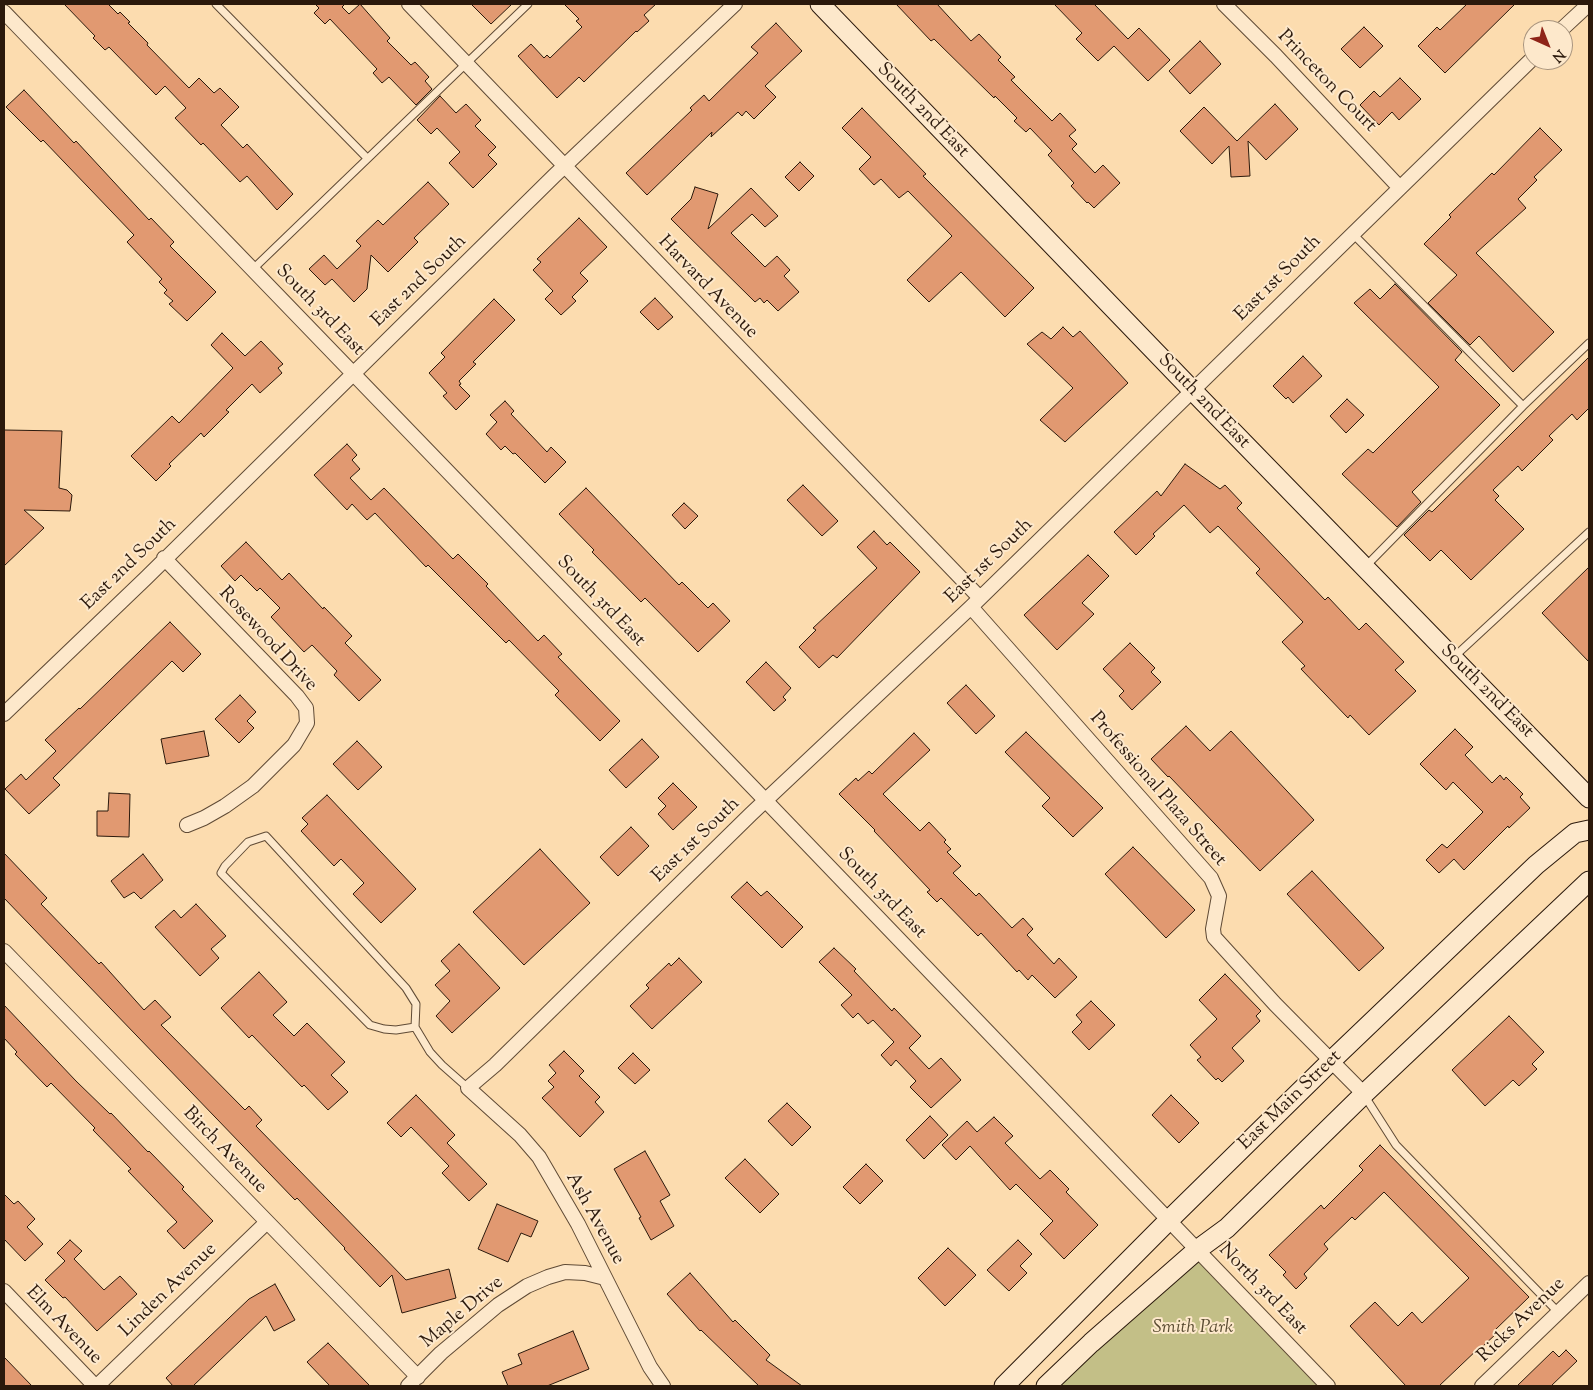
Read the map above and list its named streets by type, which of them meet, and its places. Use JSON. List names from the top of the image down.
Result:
{
  "streets": {
    "street": [
      "Princeton Court",
      "South 2nd East",
      "East 1st South",
      "East 2nd South",
      "Harvard Avenue",
      "South 3rd East",
      "Rosewood Drive",
      "Professional Plaza Street",
      "East Main Street",
      "Birch Avenue",
      "Ash Avenue",
      "North 3rd East",
      "Linden Avenue",
      "Maple Drive",
      "Ricks Avenue",
      "Elm Avenue"
    ]
  },
  "crossings": [
    ["Princeton Court", "East 1st South"],
    ["South 2nd East", "East 1st South"],
    ["East 1st South", "Harvard Avenue"],
    ["East 1st South", "South 3rd East"],
    ["East 1st South", "Professional Plaza Street"],
    ["East 1st South", "Ash Avenue"],
    ["East 2nd South", "Harvard Avenue"],
    ["East 2nd South", "South 3rd East"],
    ["East 2nd South", "Rosewood Drive"],
    ["Harvard Avenue", "Professional Plaza Street"],
    ["South 3rd East", "East Main Street"],
    ["South 3rd East", "North 3rd East"],
    ["Professional Plaza Street", "East Main Street"],
    ["East Main Street", "North 3rd East"],
    ["Birch Avenue", "Linden Avenue"],
    ["Birch Avenue", "Maple Drive"],
    ["Ash Avenue", "Maple Drive"],
    ["Linden Avenue", "Elm Avenue"]
  ],
  "parks": ["Smith Park"],
  "north": "bottom right"
}
